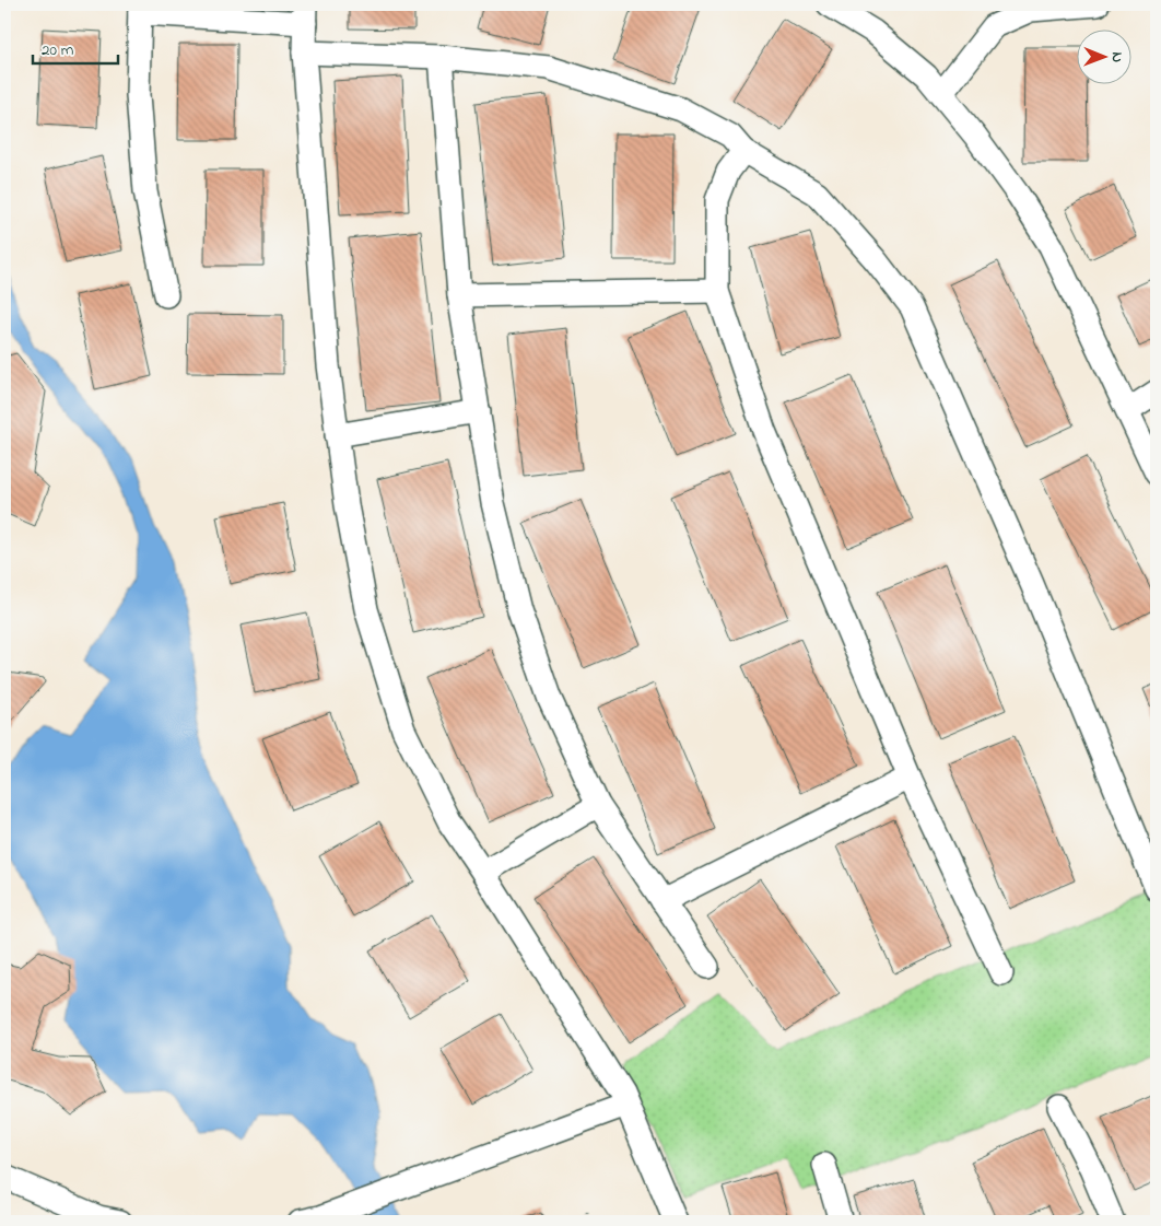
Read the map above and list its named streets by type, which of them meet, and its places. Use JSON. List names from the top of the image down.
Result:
{
  "scale_bar": "20 m",
  "north": "right"
}
